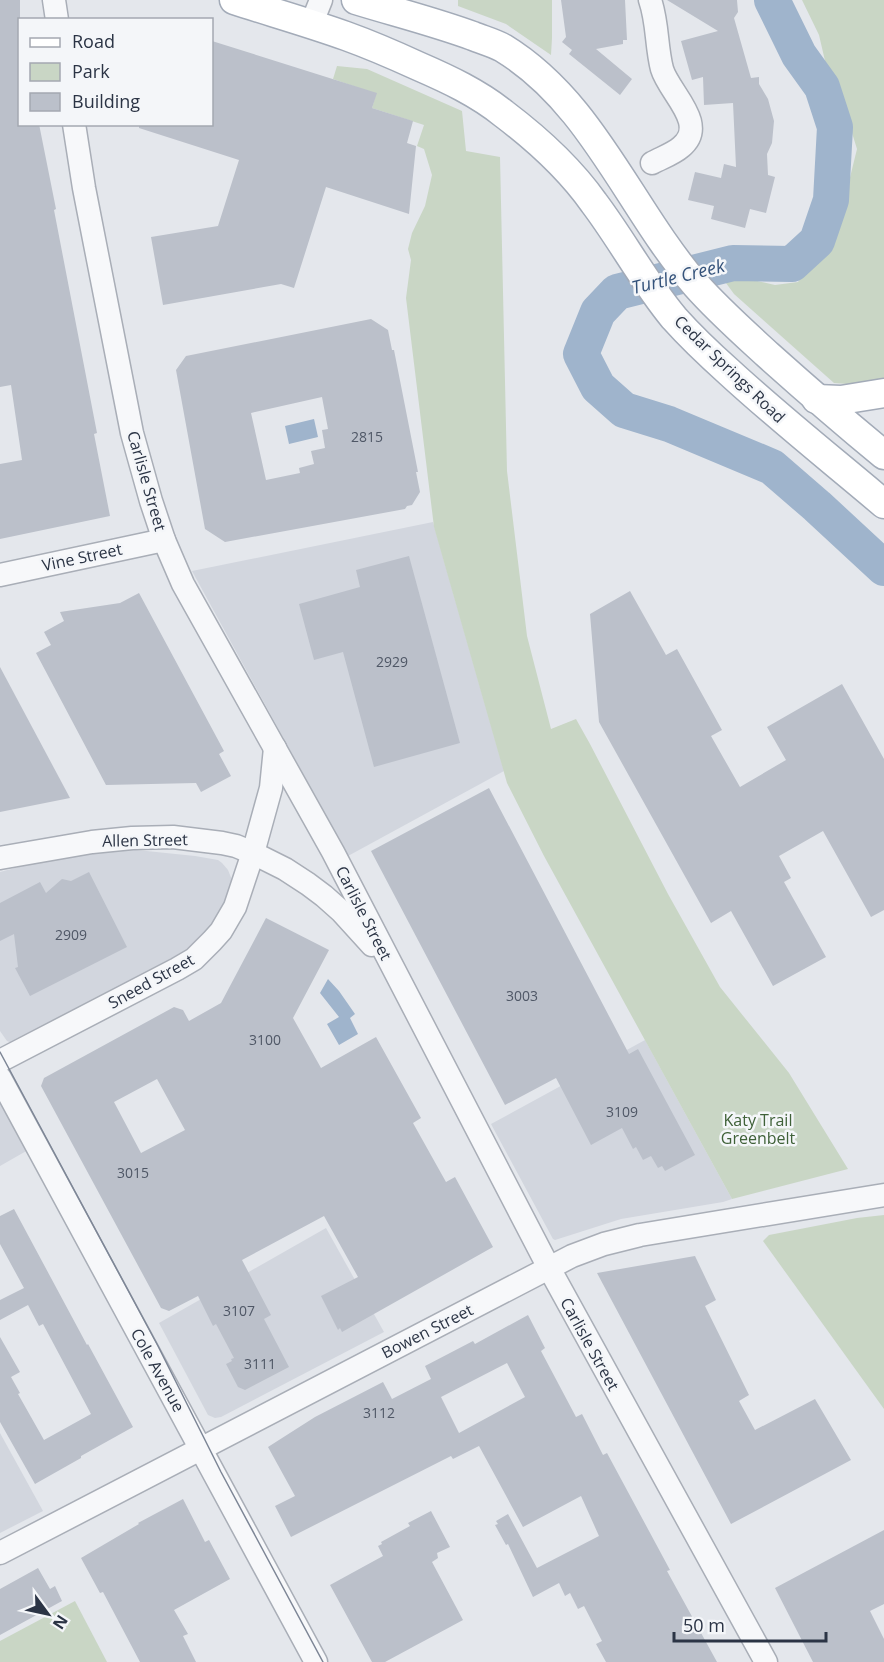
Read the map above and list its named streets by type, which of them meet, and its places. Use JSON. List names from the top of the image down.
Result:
{
  "streets": {
    "main road": ["Cedar Springs Road"],
    "street": [
      "Carlisle Street",
      "Vine Street",
      "Allen Street",
      "Sneed Street",
      "Bowen Street",
      "Cole Avenue"
    ]
  },
  "crossings": [
    ["Carlisle Street", "Vine Street"],
    ["Carlisle Street", "Allen Street"],
    ["Carlisle Street", "Sneed Street"],
    ["Carlisle Street", "Bowen Street"],
    ["Allen Street", "Sneed Street"],
    ["Bowen Street", "Cole Avenue"]
  ],
  "water": ["Turtle Creek"],
  "parks": ["Katy Trail Greenbelt"],
  "house_numbers": [
    "2815",
    "2929",
    "2909",
    "3003",
    "3100",
    "3109",
    "3015",
    "3107",
    "3111",
    "3112"
  ],
  "legend": ["Road", "Park", "Building"],
  "scale_bar": "50 m",
  "north": "bottom right"
}
